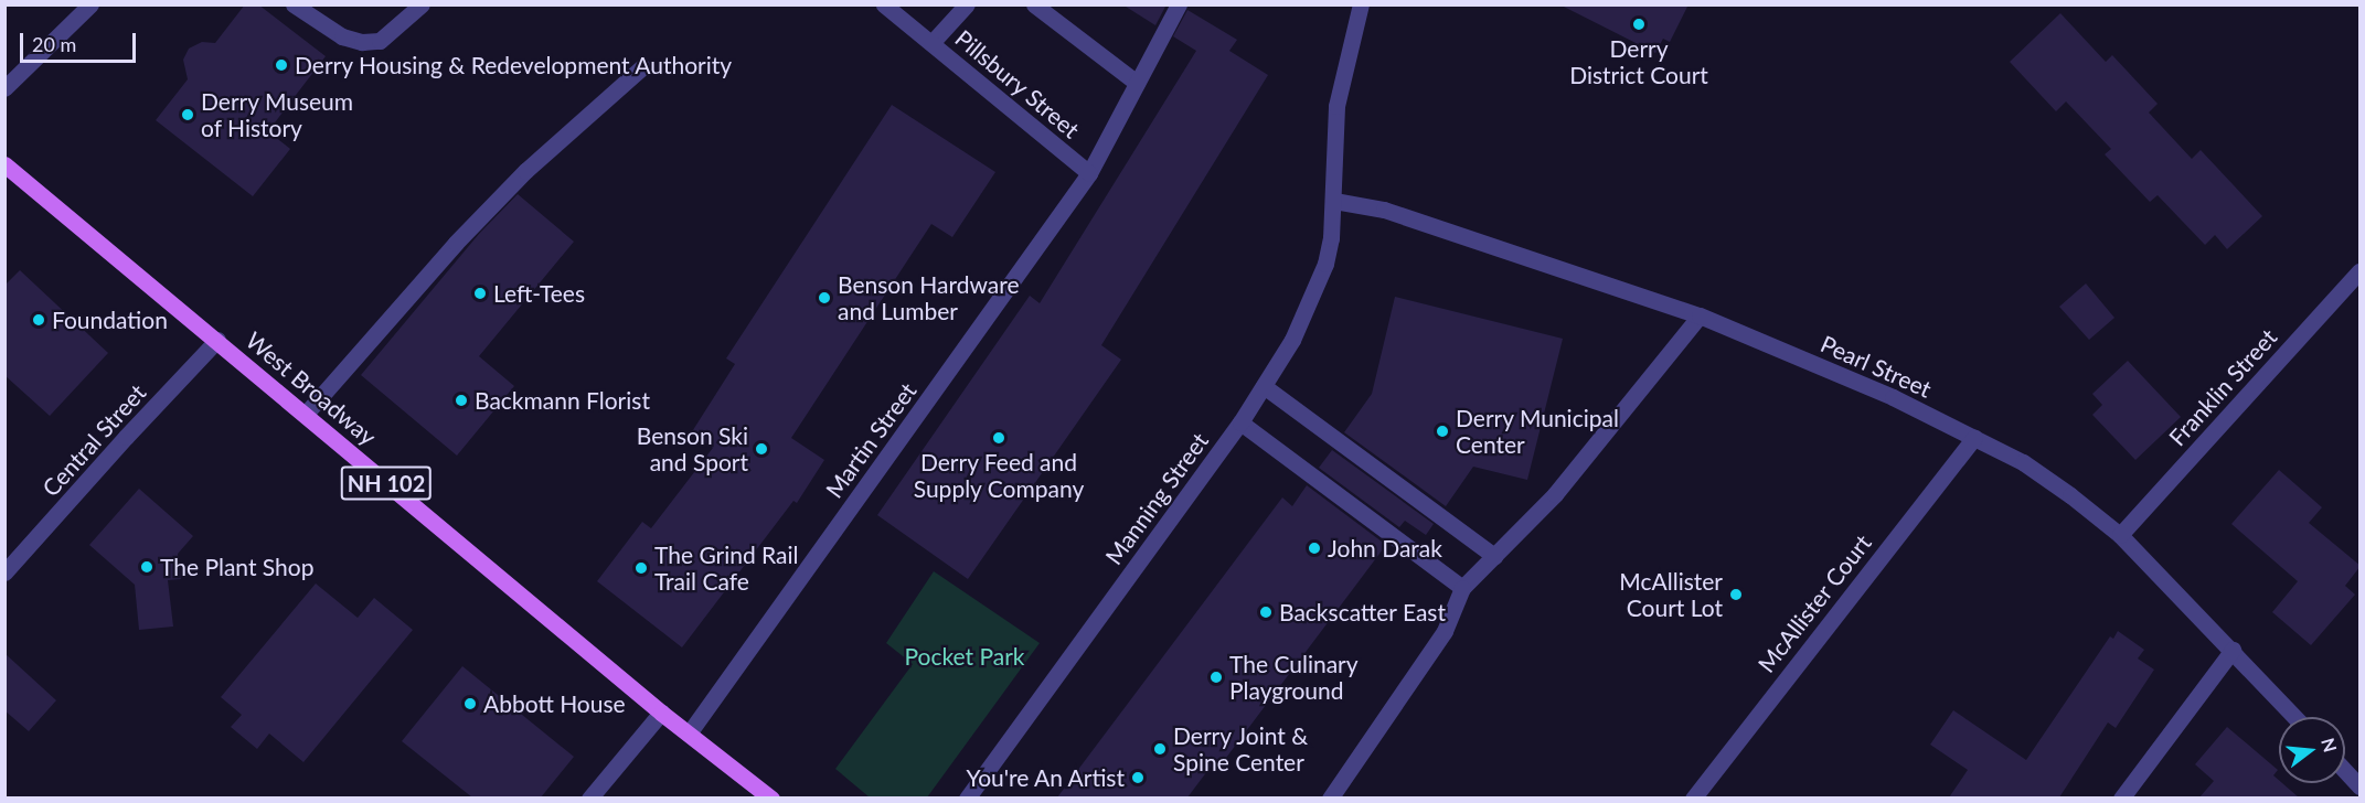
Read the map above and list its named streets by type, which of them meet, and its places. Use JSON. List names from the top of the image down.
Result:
{
  "streets": {
    "main road": ["West Broadway", "NH 102"],
    "street": [
      "Pillsbury Street",
      "Pearl Street",
      "Franklin Street",
      "Central Street",
      "Martin Street",
      "Manning Street",
      "McAllister Court"
    ]
  },
  "crossings": [
    ["Pillsbury Street", "Martin Street"],
    ["Pearl Street", "Franklin Street"],
    ["Pearl Street", "Manning Street"],
    ["Pearl Street", "McAllister Court"],
    ["West Broadway", "Central Street"],
    ["West Broadway", "Martin Street"]
  ],
  "parks": ["Pocket Park"],
  "places": [
    "Derry District Court",
    "Derry Housing & Redevelopment Authority",
    "Derry Museum of History",
    "Left-Tees",
    "Benson Hardware and Lumber",
    "Foundation",
    "Backmann Florist",
    "Derry Municipal Center",
    "Derry Feed and Supply Company",
    "Benson Ski and Sport",
    "John Darak",
    "The Plant Shop",
    "The Grind Rail Trail Cafe",
    "McAllister Court Lot",
    "Backscatter East",
    "The Culinary Playground",
    "Abbott House",
    "Derry Joint & Spine Center",
    "You're An Artist"
  ],
  "scale_bar": "20 m",
  "north": "right"
}
